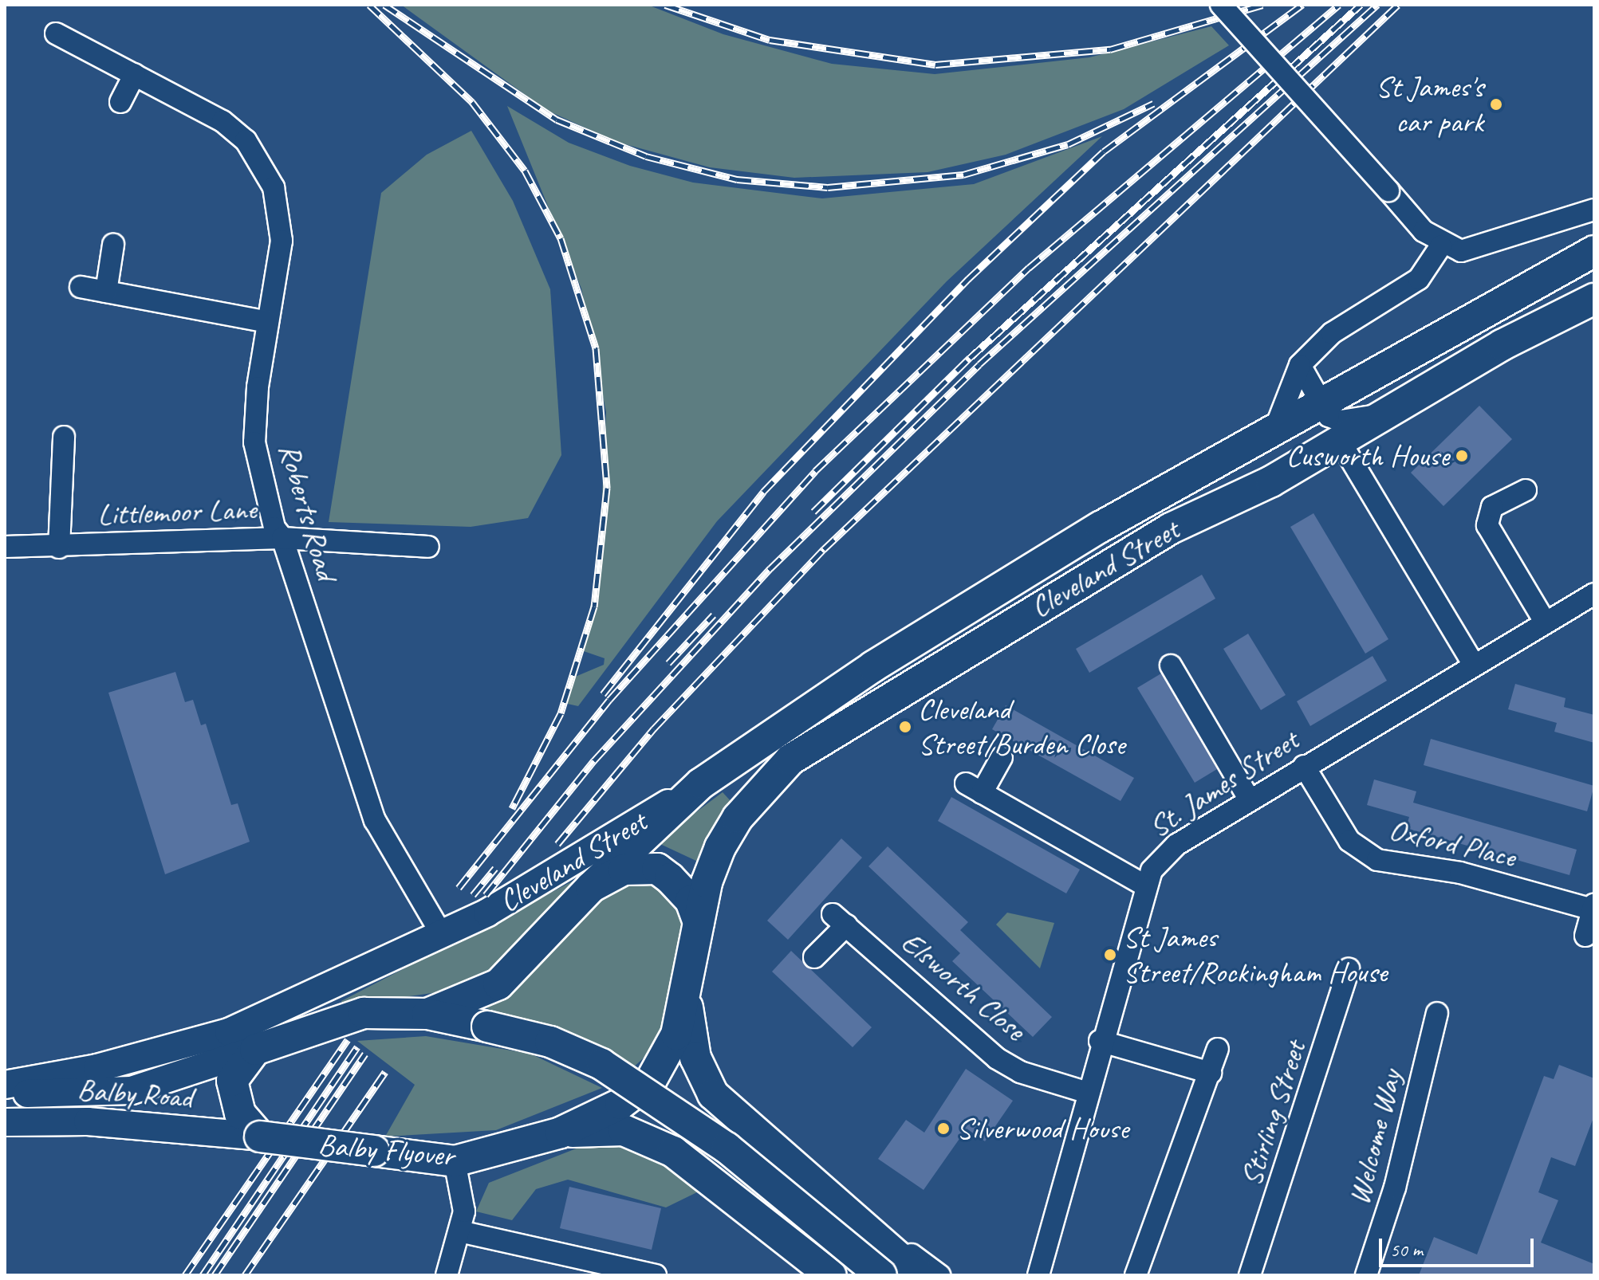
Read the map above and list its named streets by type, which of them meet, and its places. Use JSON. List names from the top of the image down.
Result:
{
  "streets": {
    "highway": ["Cleveland Street", "Balby Flyover"],
    "main road": ["Balby Road"],
    "street": [
      "Littlemoor Lane",
      "Roberts Road",
      "St. James Street",
      "Oxford Place",
      "Elsworth Close",
      "Stirling Street",
      "Welcome Way"
    ]
  },
  "crossings": [
    ["Littlemoor Lane", "Roberts Road"],
    ["Roberts Road", "Cleveland Street"],
    ["Cleveland Street", "Balby Flyover"],
    ["St. James Street", "Oxford Place"],
    ["St. James Street", "Elsworth Close"],
    ["Balby Road", "Balby Flyover"]
  ],
  "places": [
    "St James's car park",
    "Cusworth House",
    "Cleveland Street/Burden Close",
    "St James Street/Rockingham House",
    "Silverwood House"
  ],
  "scale_bar": "50 m"
}
